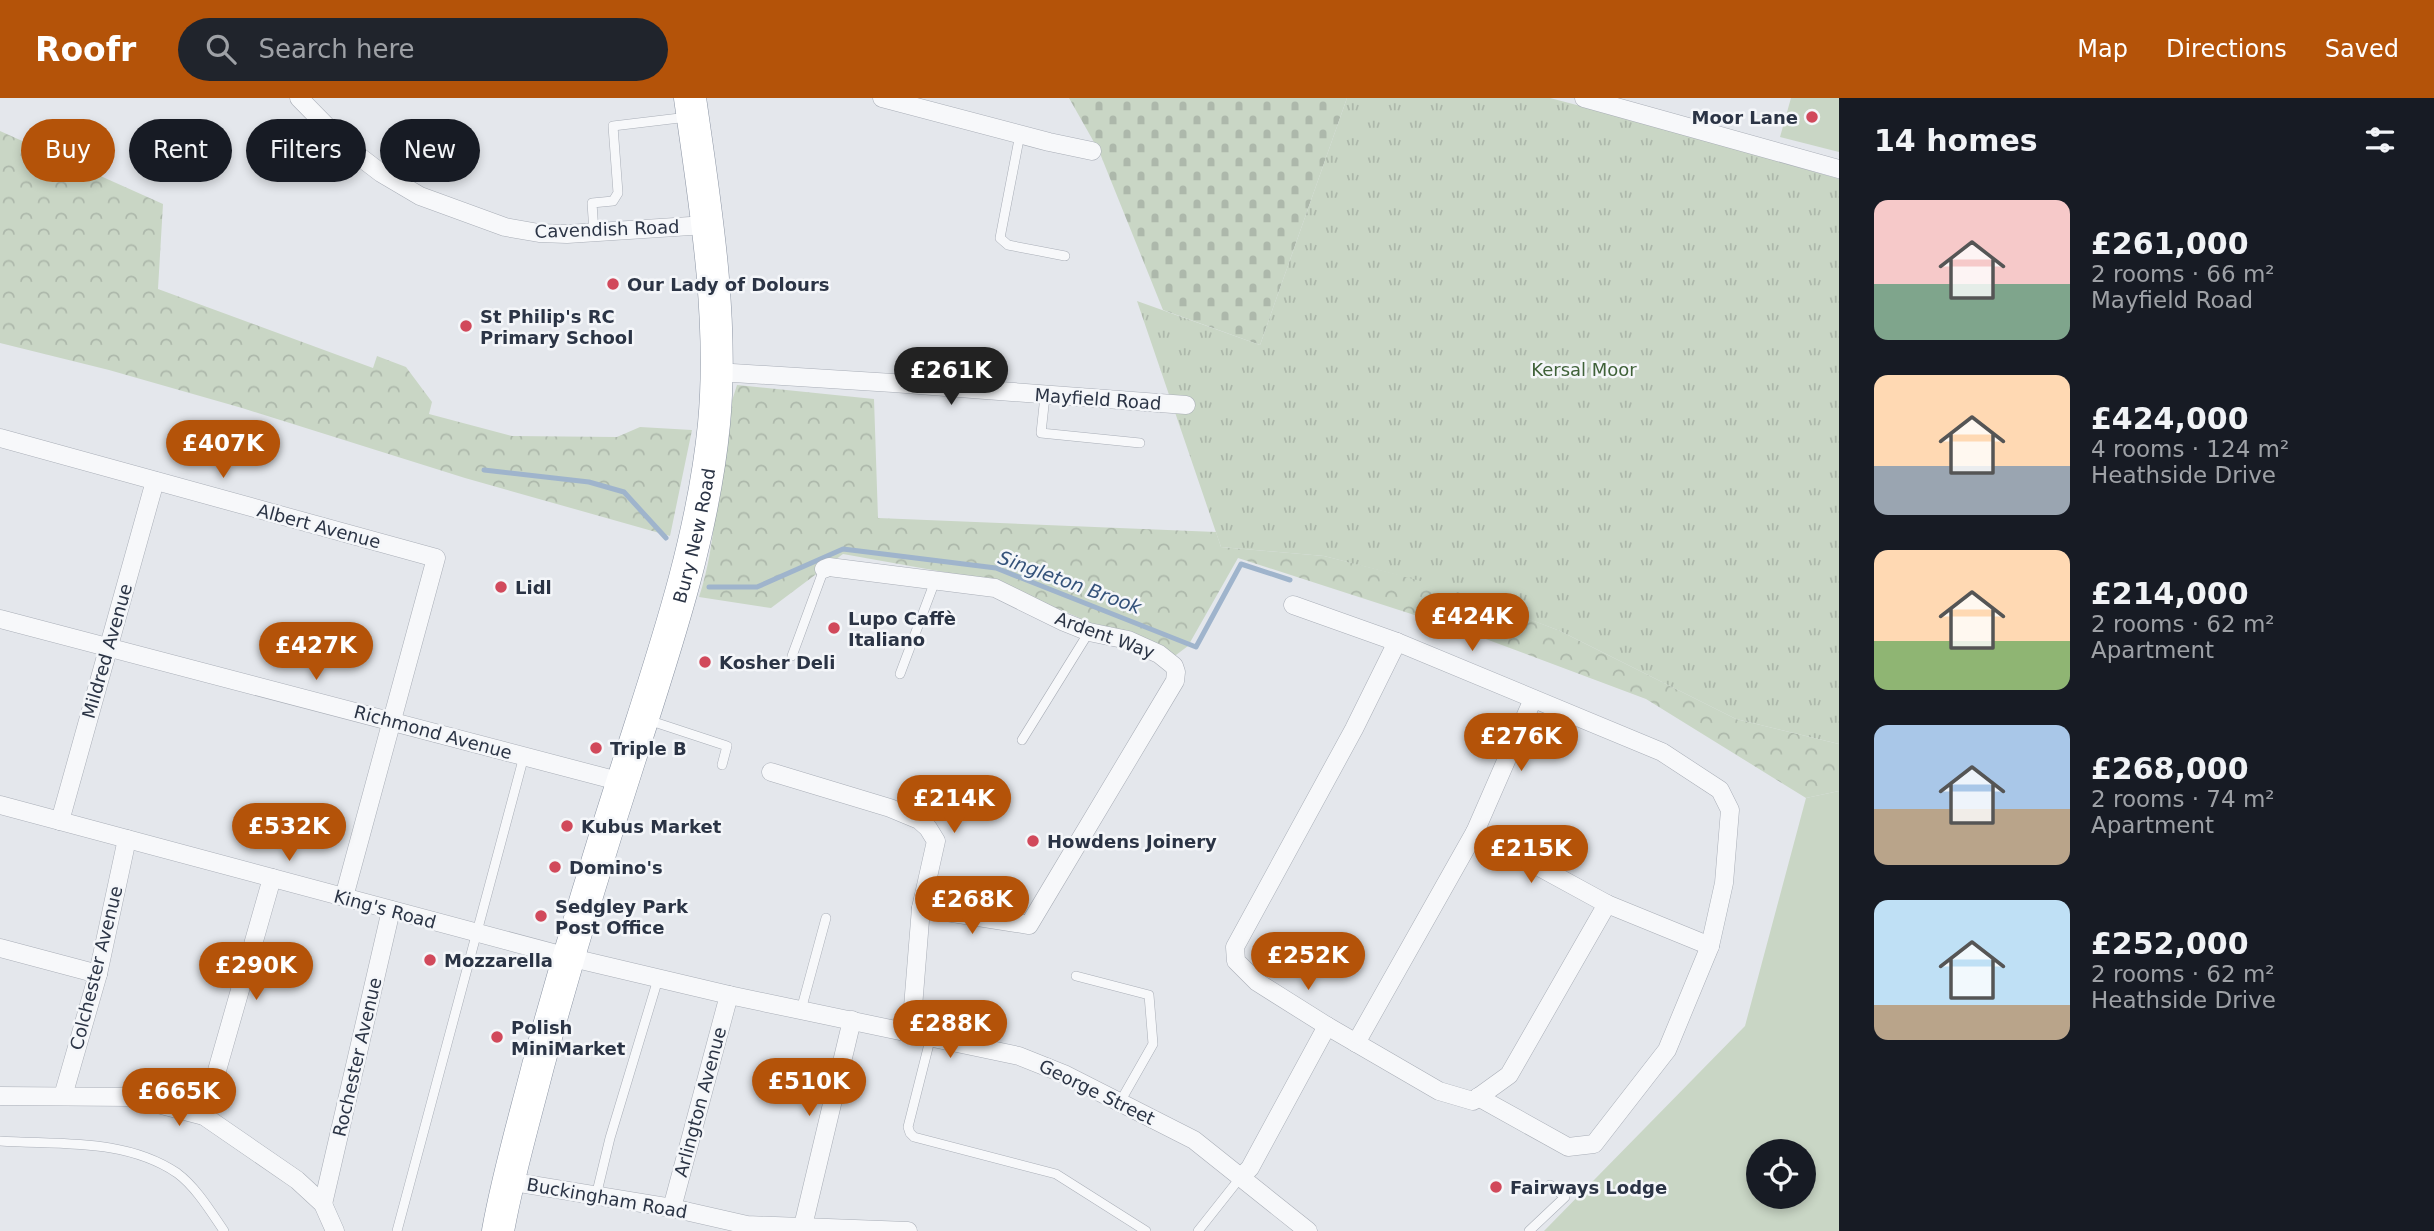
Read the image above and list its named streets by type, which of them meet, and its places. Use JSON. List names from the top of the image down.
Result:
{
  "streets": {
    "highway": ["Bury New Road"],
    "street": [
      "Cavendish Road",
      "Mayfield Road",
      "Albert Avenue",
      "Ardent Way",
      "Mildred Avenue",
      "Richmond Avenue",
      "King's Road",
      "Colchester Avenue",
      "Rochester Avenue",
      "George Street",
      "Arlington Avenue",
      "Buckingham Road"
    ]
  },
  "crossings": [
    ["Cavendish Road", "Bury New Road"],
    ["Mayfield Road", "Bury New Road"],
    ["Albert Avenue", "Mildred Avenue"],
    ["Albert Avenue", "Richmond Avenue"],
    ["Bury New Road", "Richmond Avenue"],
    ["Bury New Road", "King's Road"],
    ["Bury New Road", "George Street"],
    ["Bury New Road", "Buckingham Road"],
    ["Mildred Avenue", "Richmond Avenue"],
    ["Mildred Avenue", "King's Road"],
    ["King's Road", "Colchester Avenue"],
    ["King's Road", "Rochester Avenue"],
    ["King's Road", "George Street"],
    ["George Street", "Arlington Avenue"],
    ["Arlington Avenue", "Buckingham Road"]
  ],
  "water": ["Singleton Brook"],
  "parks": ["Kersal Moor"],
  "places": [
    "Moor Lane",
    "Our Lady of Dolours",
    "St Philip's RC Primary School",
    "Lidl",
    "Lupo Caffè Italiano",
    "Kosher Deli",
    "Triple B",
    "Kubus Market",
    "Howdens Joinery",
    "Domino's",
    "Sedgley Park Post Office",
    "Mozzarella",
    "Polish MiniMarket",
    "Fairways Lodge"
  ],
  "page": {
    "header": "Roofr",
    "search": "Search here",
    "nav": ["Map", "Directions", "Saved"],
    "heading": "14 homes",
    "chip": [
      "Buy",
      "Rent",
      "Filters",
      "New"
    ],
    "list": [
      {
        "name": "£261,000",
        "note": "2 rooms · 66 m² · Mayfield Road"
      },
      {
        "name": "£424,000",
        "note": "4 rooms · 124 m² · Heathside Drive"
      },
      {
        "name": "£214,000",
        "note": "2 rooms · 62 m² · Apartment"
      },
      {
        "name": "£268,000",
        "note": "2 rooms · 74 m² · Apartment"
      },
      {
        "name": "£252,000",
        "note": "2 rooms · 62 m² · Heathside Drive"
      }
    ],
    "price": [
      "£261K",
      "£407K",
      "£424K",
      "£427K",
      "£276K",
      "£214K",
      "£532K",
      "£215K",
      "£268K",
      "£252K",
      "£290K",
      "£288K",
      "£510K",
      "£665K"
    ]
  }
}
